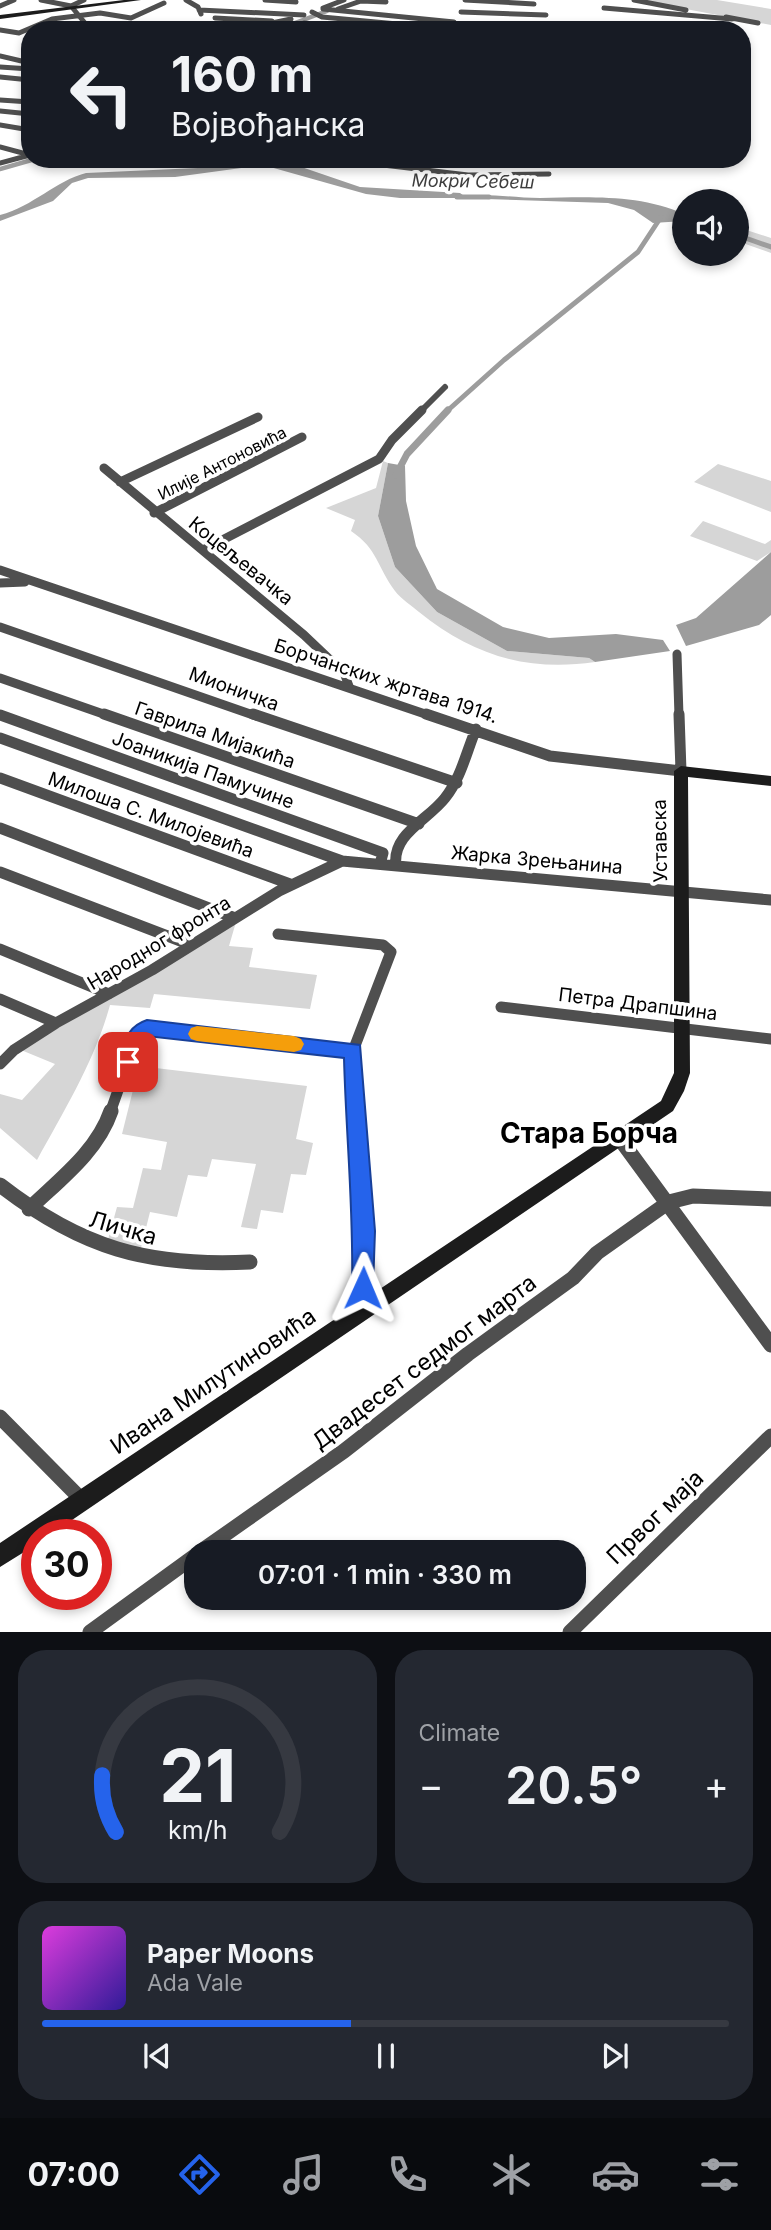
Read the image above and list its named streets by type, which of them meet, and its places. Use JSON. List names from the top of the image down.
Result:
{
  "streets": {
    "street": [
      "Илије Антоновића",
      "Коцељевачка",
      "Борчанских жртава 1914.",
      "Мионичка",
      "Гаврила Мијакића",
      "Јоаникија Памучине",
      "Милоша С. Милојевића",
      "Уставска",
      "Жарка Зрењанина",
      "Народног фронта",
      "Петра Драпшина",
      "Личка",
      "Двадесет седмог марта",
      "Ивана Милутиновића",
      "Првог маја"
    ]
  },
  "crossings": [
    ["Илије Антоновића", "Коцељевачка"],
    ["Коцељевачка", "Борчанских жртава 1914."],
    ["Борчанских жртава 1914.", "Уставска"],
    ["Јоаникија Памучине", "Жарка Зрењанина"],
    ["Милоша С. Милојевића", "Народног фронта"],
    ["Уставска", "Жарка Зрењанина"],
    ["Уставска", "Петра Драпшина"],
    ["Уставска", "Ивана Милутиновића"],
    ["Жарка Зрењанина", "Народног фронта"],
    ["Петра Драпшина", "Ивана Милутиновића"]
  ],
  "districts": ["Стара Борча"],
  "water": ["Мокри Себеш"],
  "page": {
    "turn": ["160 m", "Војвођанска"],
    "limit": "30",
    "trip": "07:01 · 1 min · 330 m",
    "tile": "Climate",
    "heat": ["−", "20.5°", "+"],
    "song": ["Paper Moons", "Ada Vale"],
    "tabs": "07:00",
    "gauge": ["21", "km/h"]
  }
}
